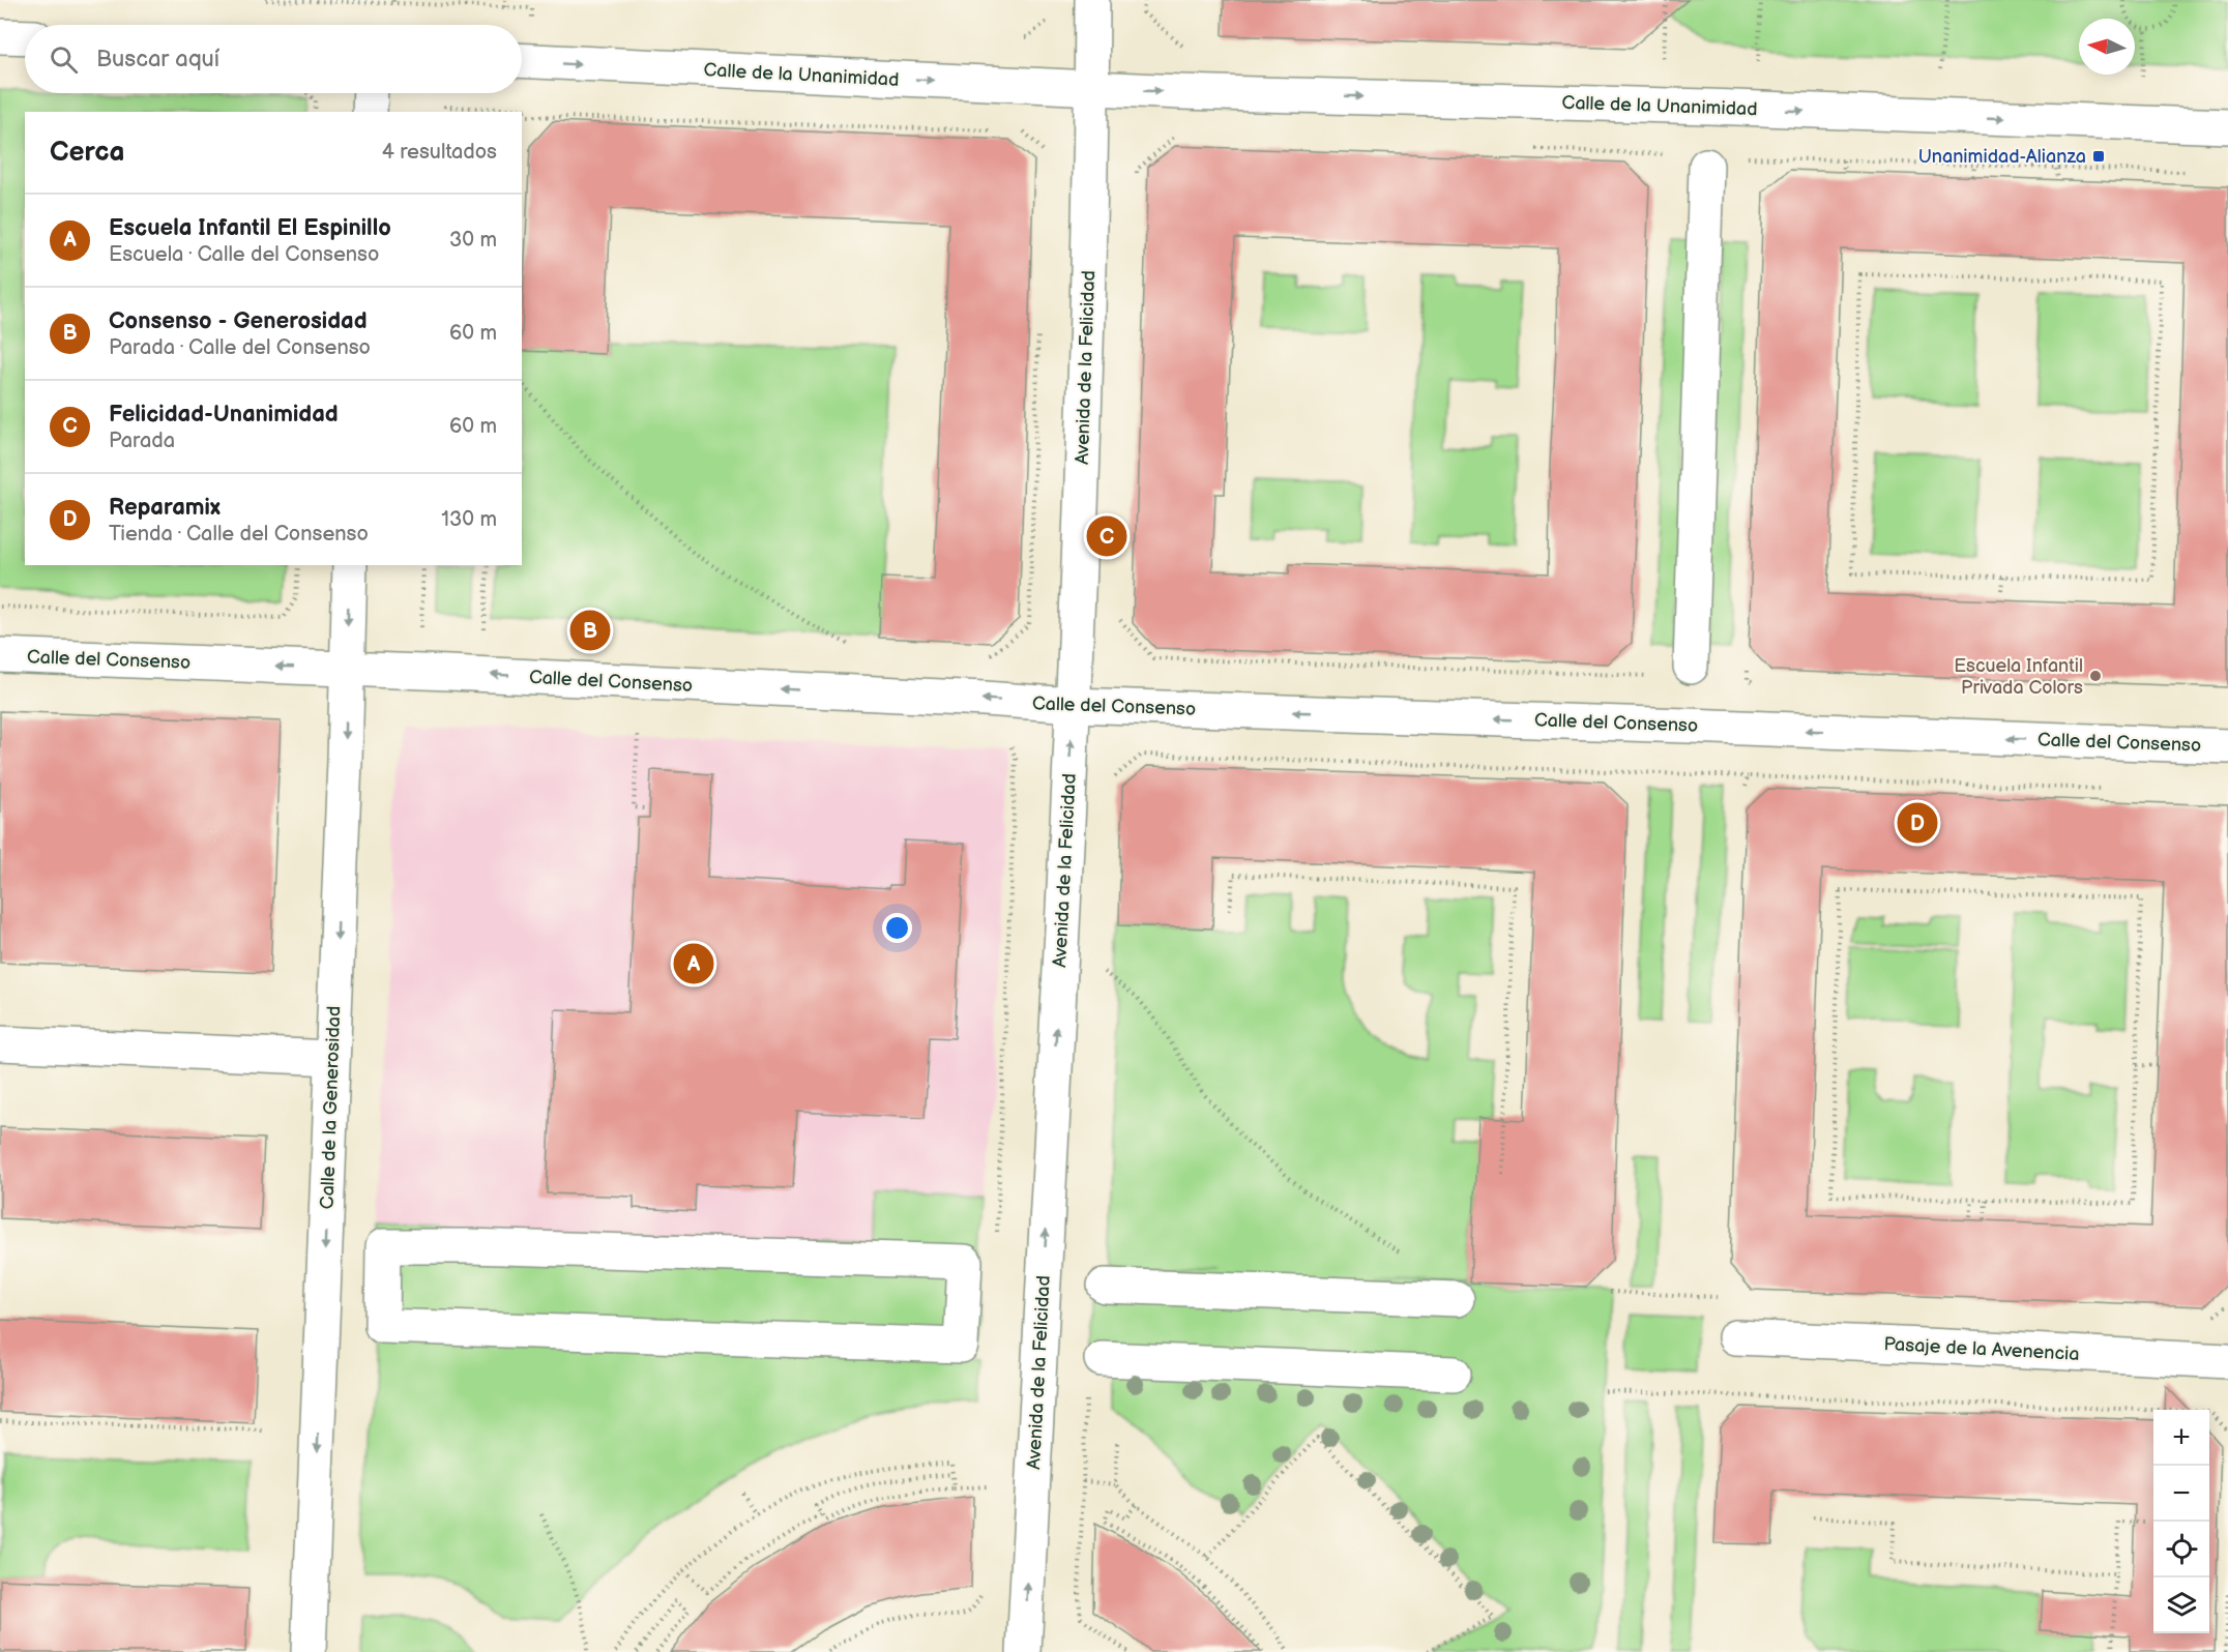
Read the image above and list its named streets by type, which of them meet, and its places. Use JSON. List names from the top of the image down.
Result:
{
  "streets": {
    "street": [
      "Calle de la Unanimidad",
      "Avenida de la Felicidad",
      "Calle del Consenso",
      "Calle de la Generosidad",
      "Pasaje de la Avenencia"
    ]
  },
  "crossings": [
    ["Calle de la Unanimidad", "Avenida de la Felicidad"],
    ["Avenida de la Felicidad", "Calle del Consenso"],
    ["Calle del Consenso", "Calle de la Generosidad"]
  ],
  "one_way": [
    "Calle de la Unanimidad",
    "Avenida de la Felicidad",
    "Calle del Consenso",
    "Calle de la Generosidad"
  ],
  "places": {
    "transit": ["Unanimidad-Alianza"],
    "other": ["Escuela Infantil Privada Colors"]
  },
  "north": "left",
  "page": {
    "search": "Buscar aquí",
    "heading": ["Cerca", "4 resultados"],
    "list": [
      {
        "mark": "A",
        "name": "Escuela Infantil El Espinillo",
        "note": "Escuela · Calle del Consenso",
        "value": "30 m"
      },
      {
        "mark": "B",
        "name": "Consenso - Generosidad",
        "note": "Parada · Calle del Consenso",
        "value": "60 m"
      },
      {
        "mark": "C",
        "name": "Felicidad-Unanimidad",
        "note": "Parada",
        "value": "60 m"
      },
      {
        "mark": "D",
        "name": "Reparamix",
        "note": "Tienda · Calle del Consenso",
        "value": "130 m"
      }
    ],
    "pins": [
      "C",
      "B",
      "D",
      "A"
    ],
    "map_buttons": ["+", "−"]
  }
}
